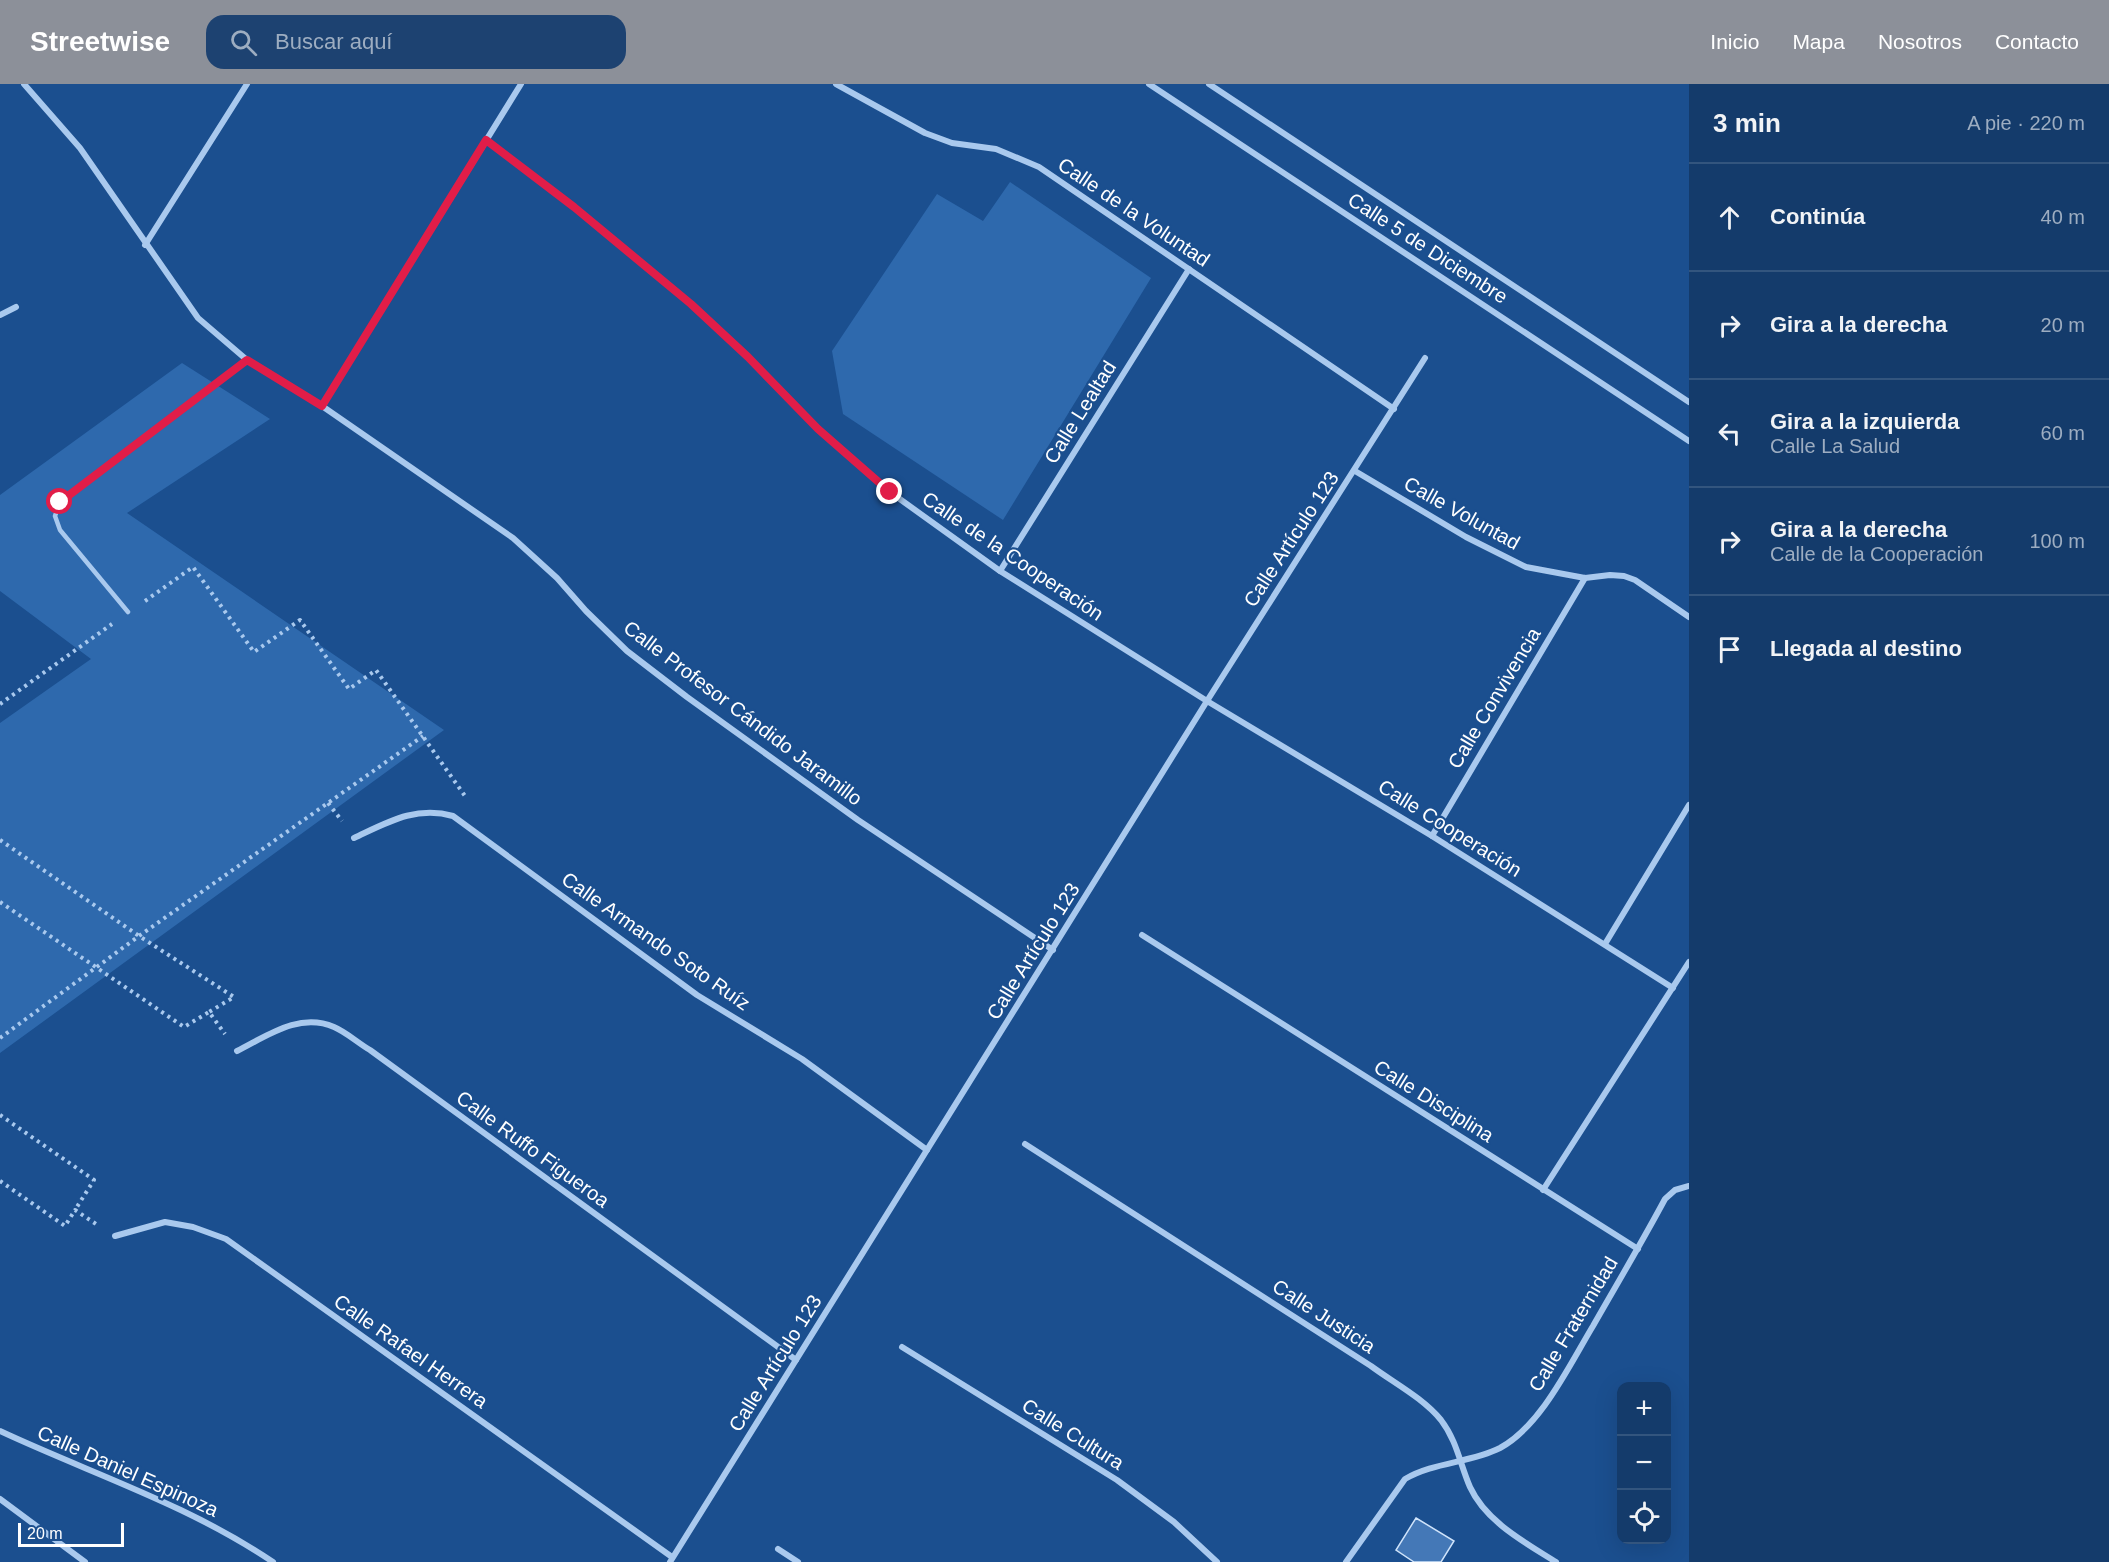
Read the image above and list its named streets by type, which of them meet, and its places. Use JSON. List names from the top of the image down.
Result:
{
  "streets": {
    "street": [
      "Calle de la Voluntad",
      "Calle 5 de Diciembre",
      "Calle Lealtad",
      "Calle Voluntad",
      "Calle Artículo 123",
      "Calle de la Cooperación",
      "Calle Convivencia",
      "Calle Profesor Cándido Jaramillo",
      "Calle Cooperación",
      "Calle Armando Soto Ruíz",
      "Calle Disciplina",
      "Calle Ruffo Figueroa",
      "Calle Justicia",
      "Calle Fraternidad",
      "Calle Rafael Herrera",
      "Calle Cultura",
      "Calle Daniel Espinoza"
    ]
  },
  "crossings": [
    ["Calle de la Voluntad", "Calle Lealtad"],
    ["Calle de la Voluntad", "Calle Artículo 123"],
    ["Calle Lealtad", "Calle de la Cooperación"],
    ["Calle Voluntad", "Calle Artículo 123"],
    ["Calle Voluntad", "Calle Convivencia"],
    ["Calle Artículo 123", "Calle de la Cooperación"],
    ["Calle Artículo 123", "Calle Profesor Cándido Jaramillo"],
    ["Calle Artículo 123", "Calle Cooperación"],
    ["Calle Artículo 123", "Calle Armando Soto Ruíz"],
    ["Calle Artículo 123", "Calle Ruffo Figueroa"],
    ["Calle Artículo 123", "Calle Rafael Herrera"],
    ["Calle de la Cooperación", "Calle Cooperación"],
    ["Calle Convivencia", "Calle Cooperación"],
    ["Calle Disciplina", "Calle Fraternidad"],
    ["Calle Justicia", "Calle Fraternidad"]
  ],
  "scale_bar": "20 m",
  "page": {
    "header": "Streetwise",
    "search": "Buscar aquí",
    "nav": [
      "Inicio",
      "Mapa",
      "Nosotros",
      "Contacto"
    ],
    "heading": ["3 min", "A pie · 220 m"],
    "list": [
      ["Continúa", "40 m"],
      ["Gira a la derecha", "20 m"],
      ["Gira a la izquierda", "Calle La Salud", "60 m"],
      ["Gira a la derecha", "Calle de la Cooperación", "100 m"],
      "Llegada al destino"
    ],
    "map_buttons": ["+", "−"],
    "scale": "20 m"
  }
}
